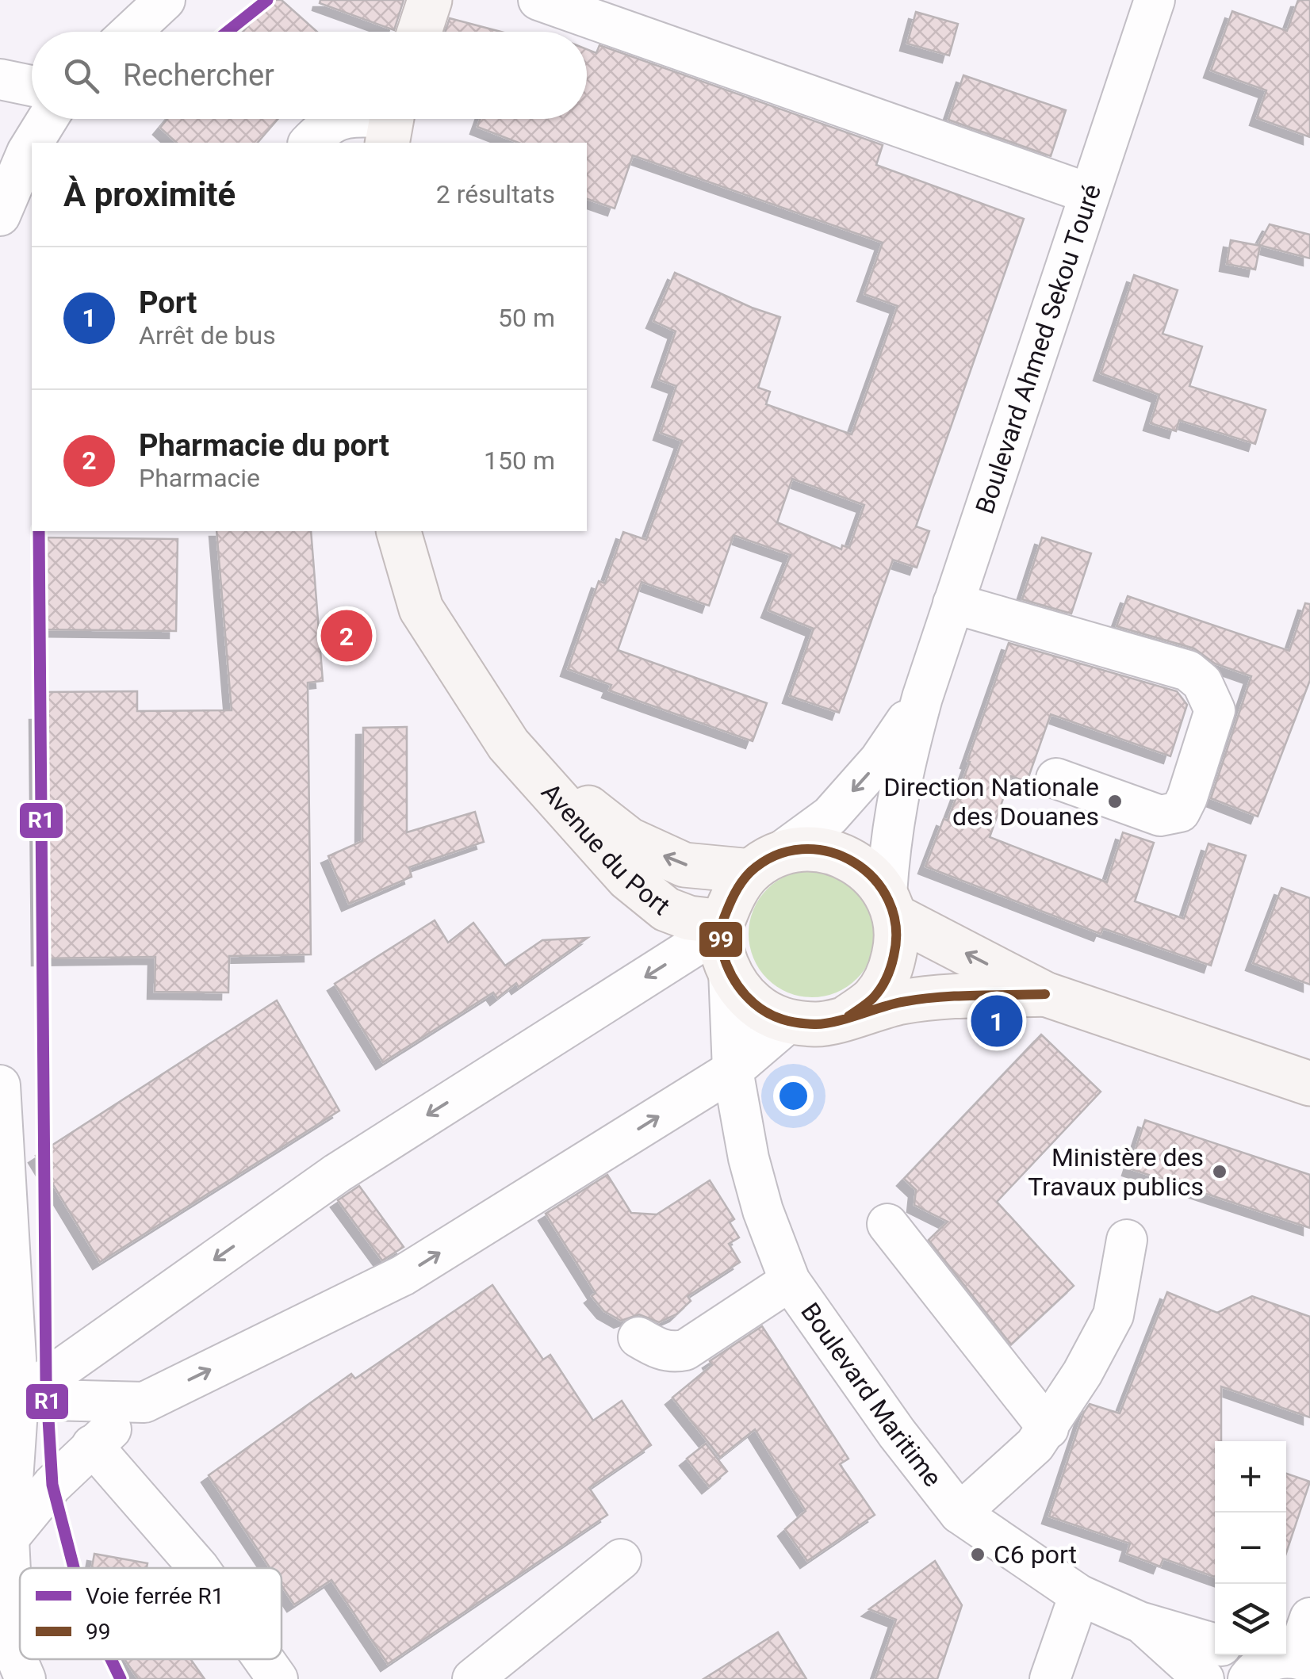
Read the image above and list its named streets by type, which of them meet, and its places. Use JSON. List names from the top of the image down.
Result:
{
  "streets": {
    "main road": ["Avenue du Port"],
    "street": ["Boulevard Ahmed Sekou Touré", "Boulevard Maritime"]
  },
  "crossings": [
    ["Boulevard Ahmed Sekou Touré", "Avenue du Port"],
    ["Boulevard Ahmed Sekou Touré", "Boulevard Maritime"],
    ["Avenue du Port", "Boulevard Maritime"]
  ],
  "places": ["Direction Nationale des Douanes", "Ministère des Travaux publics", "C6 port"],
  "lines": ["rail line R1", "transit line 99"],
  "legend": ["Voie ferrée R1", "99"],
  "page": {
    "search": "Rechercher",
    "heading": ["À proximité", "2 résultats"],
    "list": [
      {
        "mark": "1",
        "name": "Port",
        "note": "Arrêt de bus",
        "value": "50 m"
      },
      {
        "mark": "2",
        "name": "Pharmacie du port",
        "note": "Pharmacie",
        "value": "150 m"
      }
    ],
    "pins": ["2", "1"],
    "map_buttons": ["+", "−"]
  }
}
